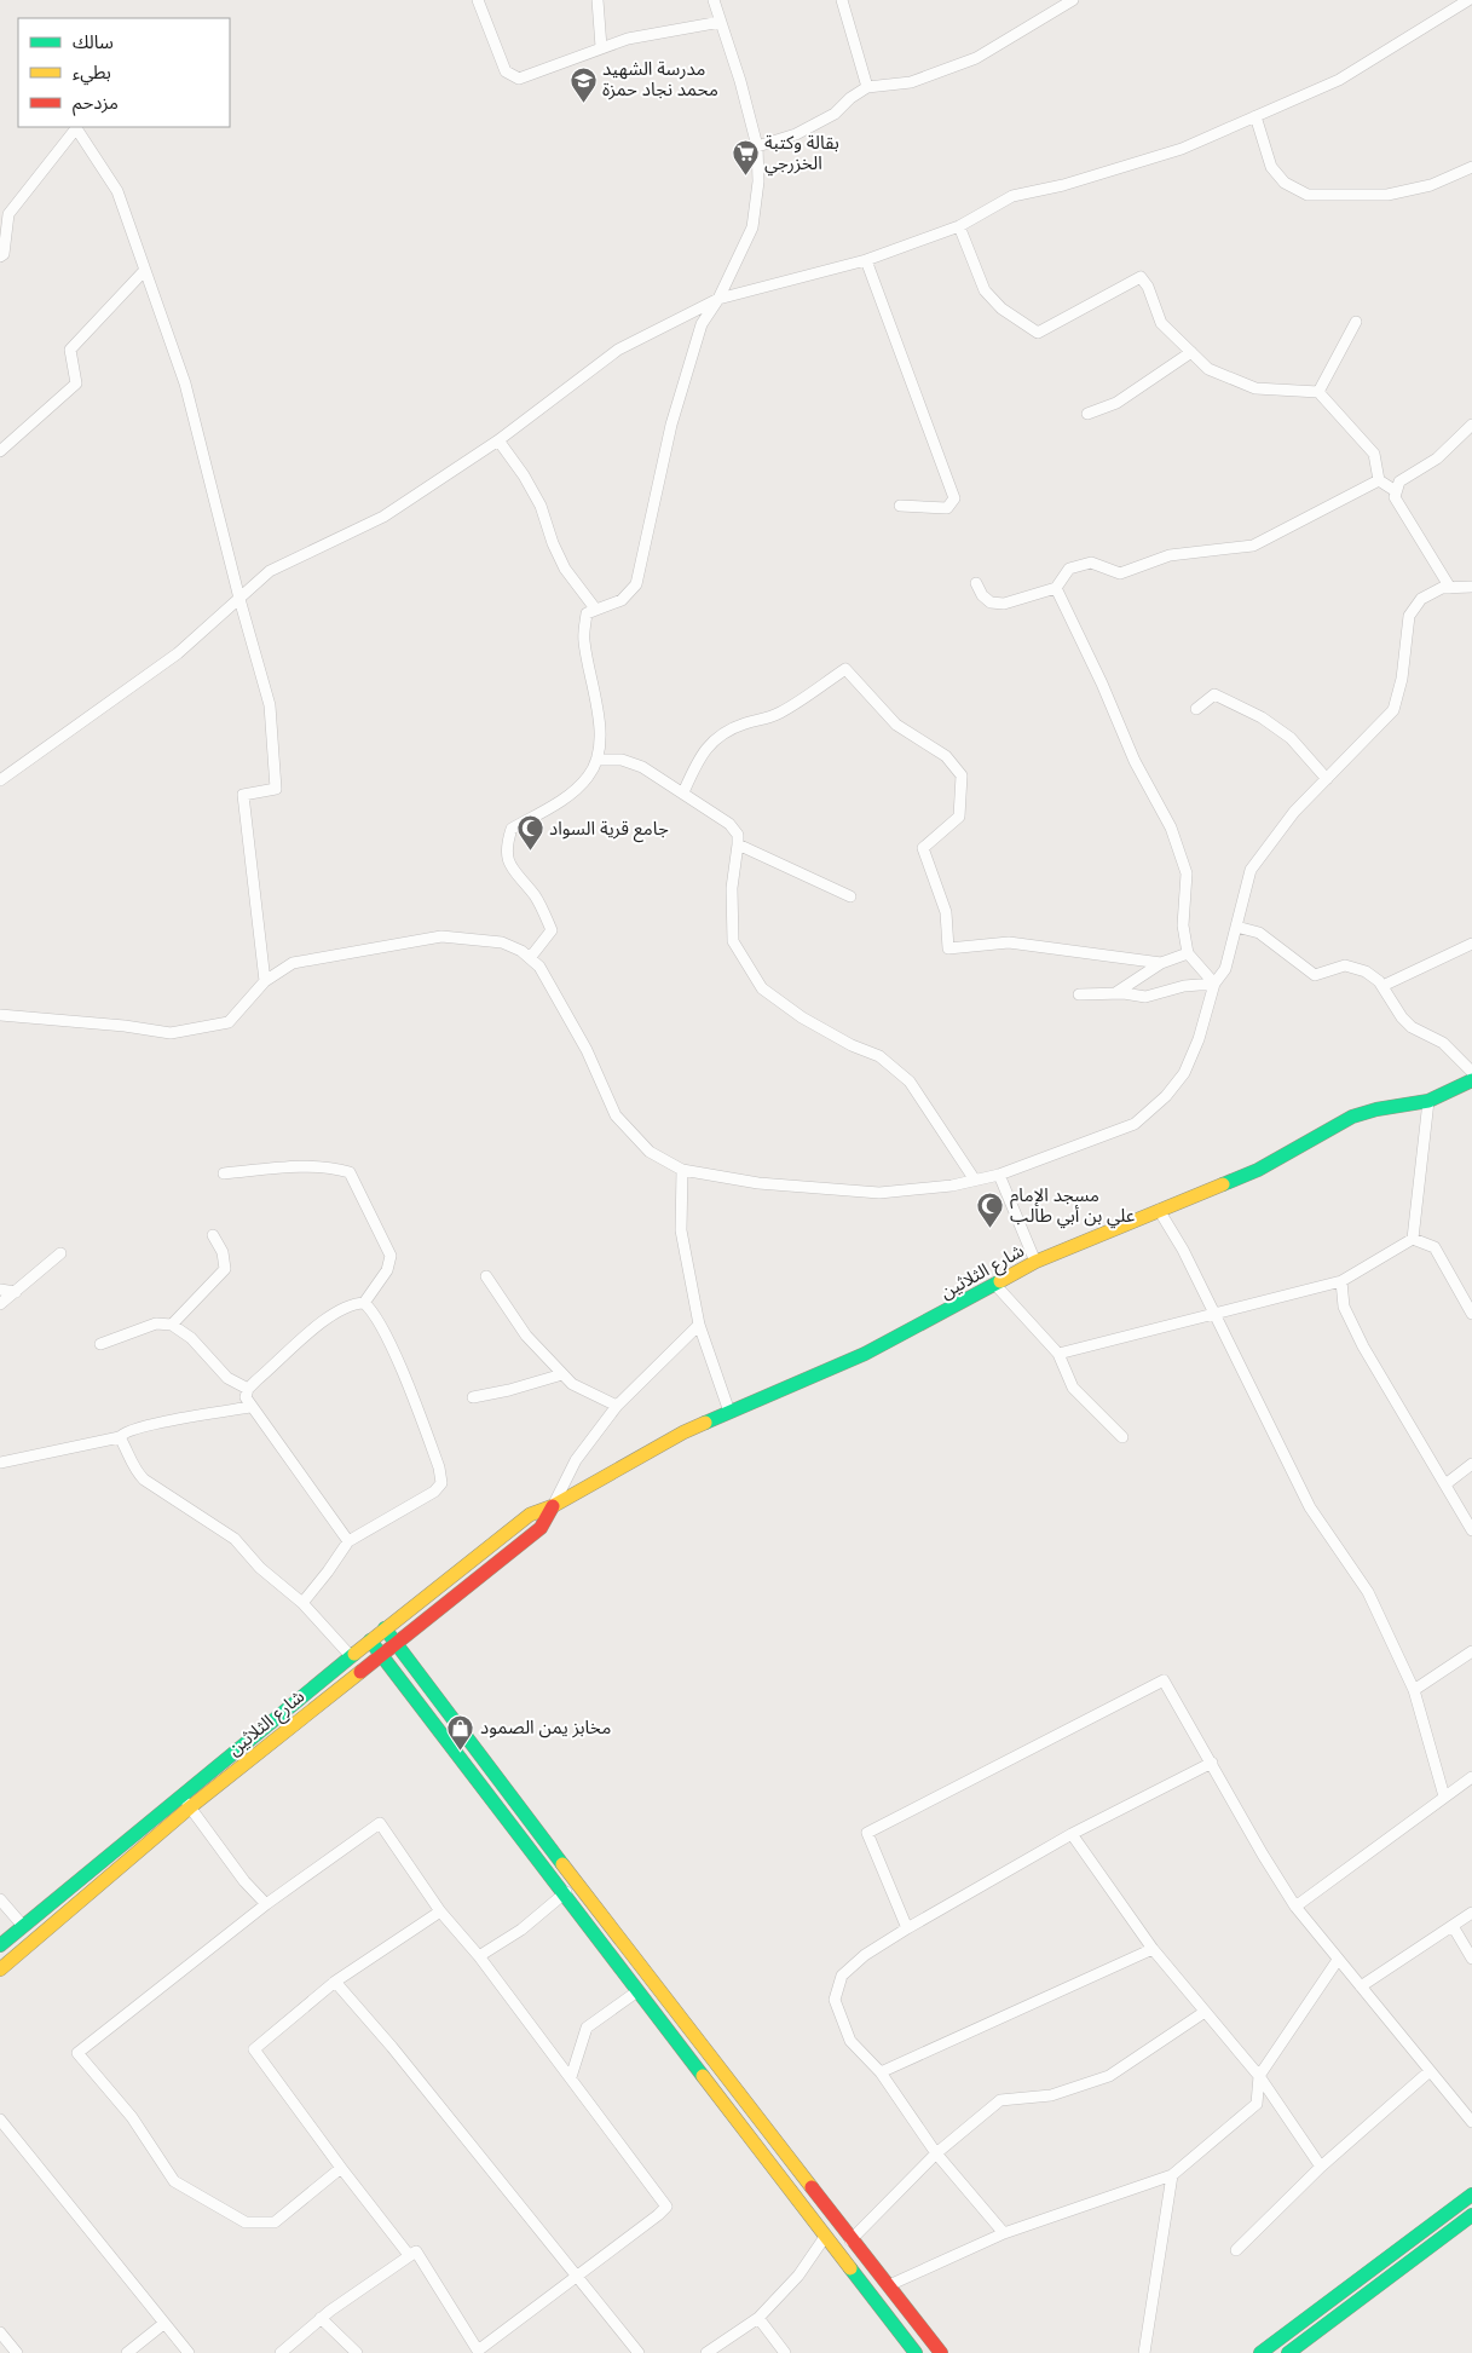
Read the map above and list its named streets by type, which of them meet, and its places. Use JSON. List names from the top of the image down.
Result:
{
  "streets": {
    "street": ["شارع الثلاثين"]
  },
  "places": {
    "school or university": ["مدرسة الشهيد محمد نجاد حمزة"],
    "supermarket": ["بقالة وكتبة الخزرجي"],
    "mosque": ["جامع قرية السواد", "مسجد الإمام علي بن أبي طالب"],
    "shop": ["مخابز يمن الصمود"]
  },
  "legend": ["سالك", "بطيء", "مزدحم"]
}
